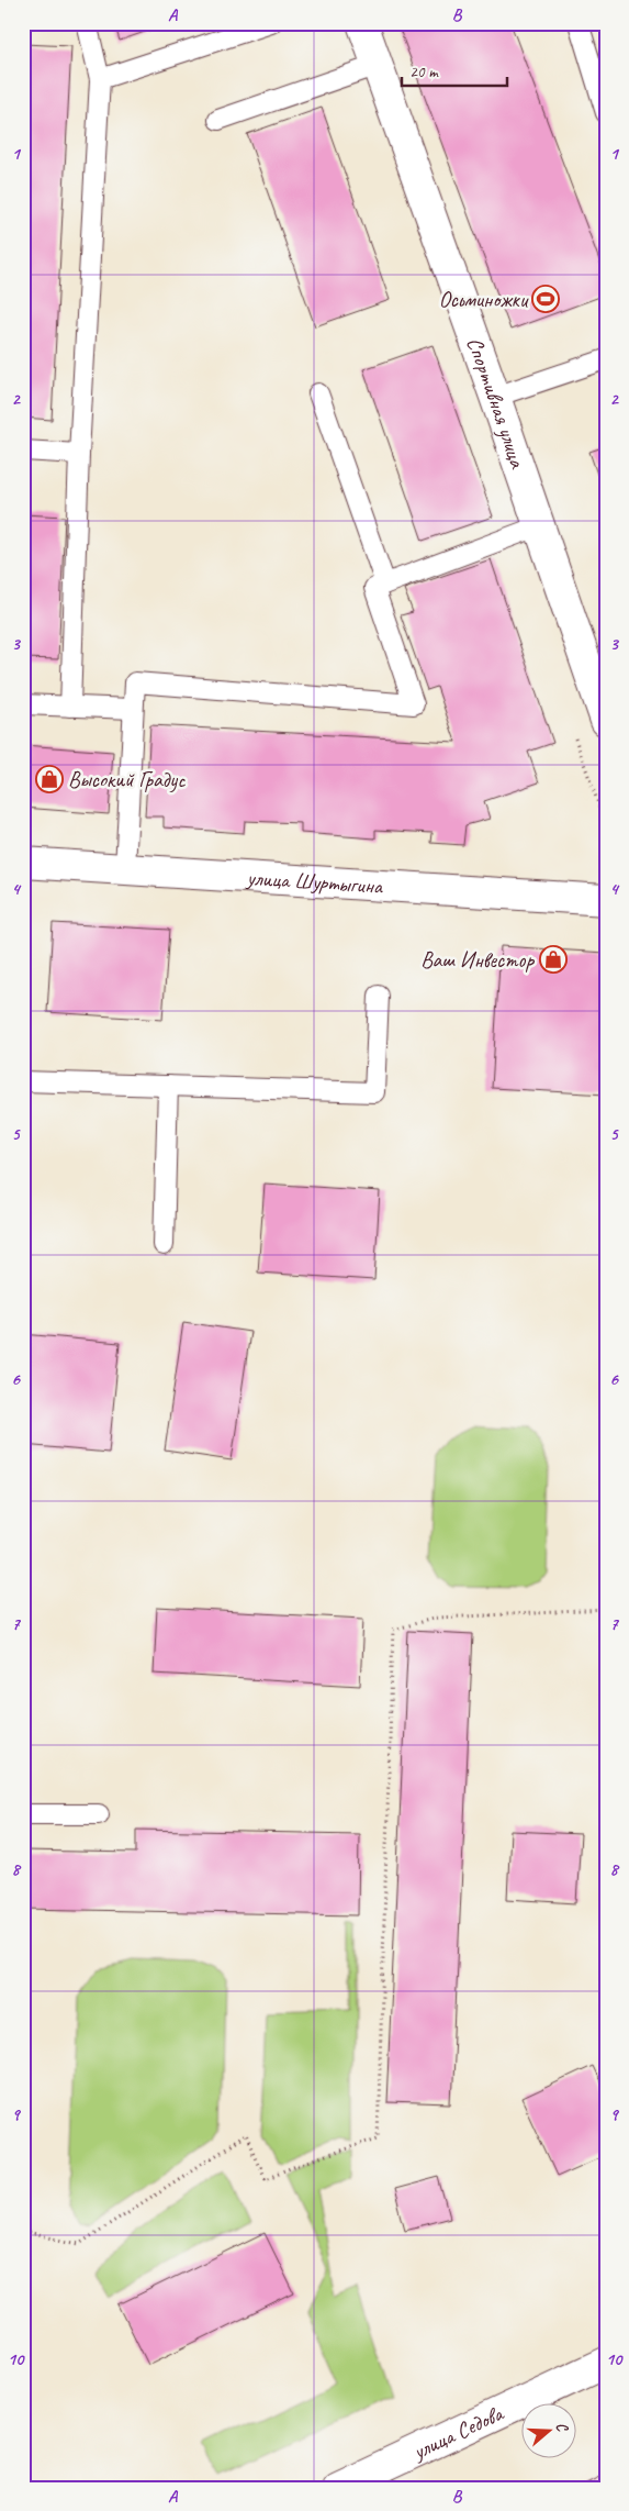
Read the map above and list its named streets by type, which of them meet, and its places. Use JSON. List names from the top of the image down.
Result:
{
  "streets": {
    "street": ["Спортивная улица", "улица Шуртыгина", "улица Седова"]
  },
  "places": {
    "sports": ["Осьминожки"],
    "shop": ["Высокий Градус", "Ваш Инвестор"]
  },
  "scale_bar": "20 m",
  "north": "right",
  "grid": {
    "columns": ["A", "B"],
    "rows": [
      "1",
      "2",
      "3",
      "4",
      "5",
      "6",
      "7",
      "8",
      "9",
      "10"
    ]
  }
}
